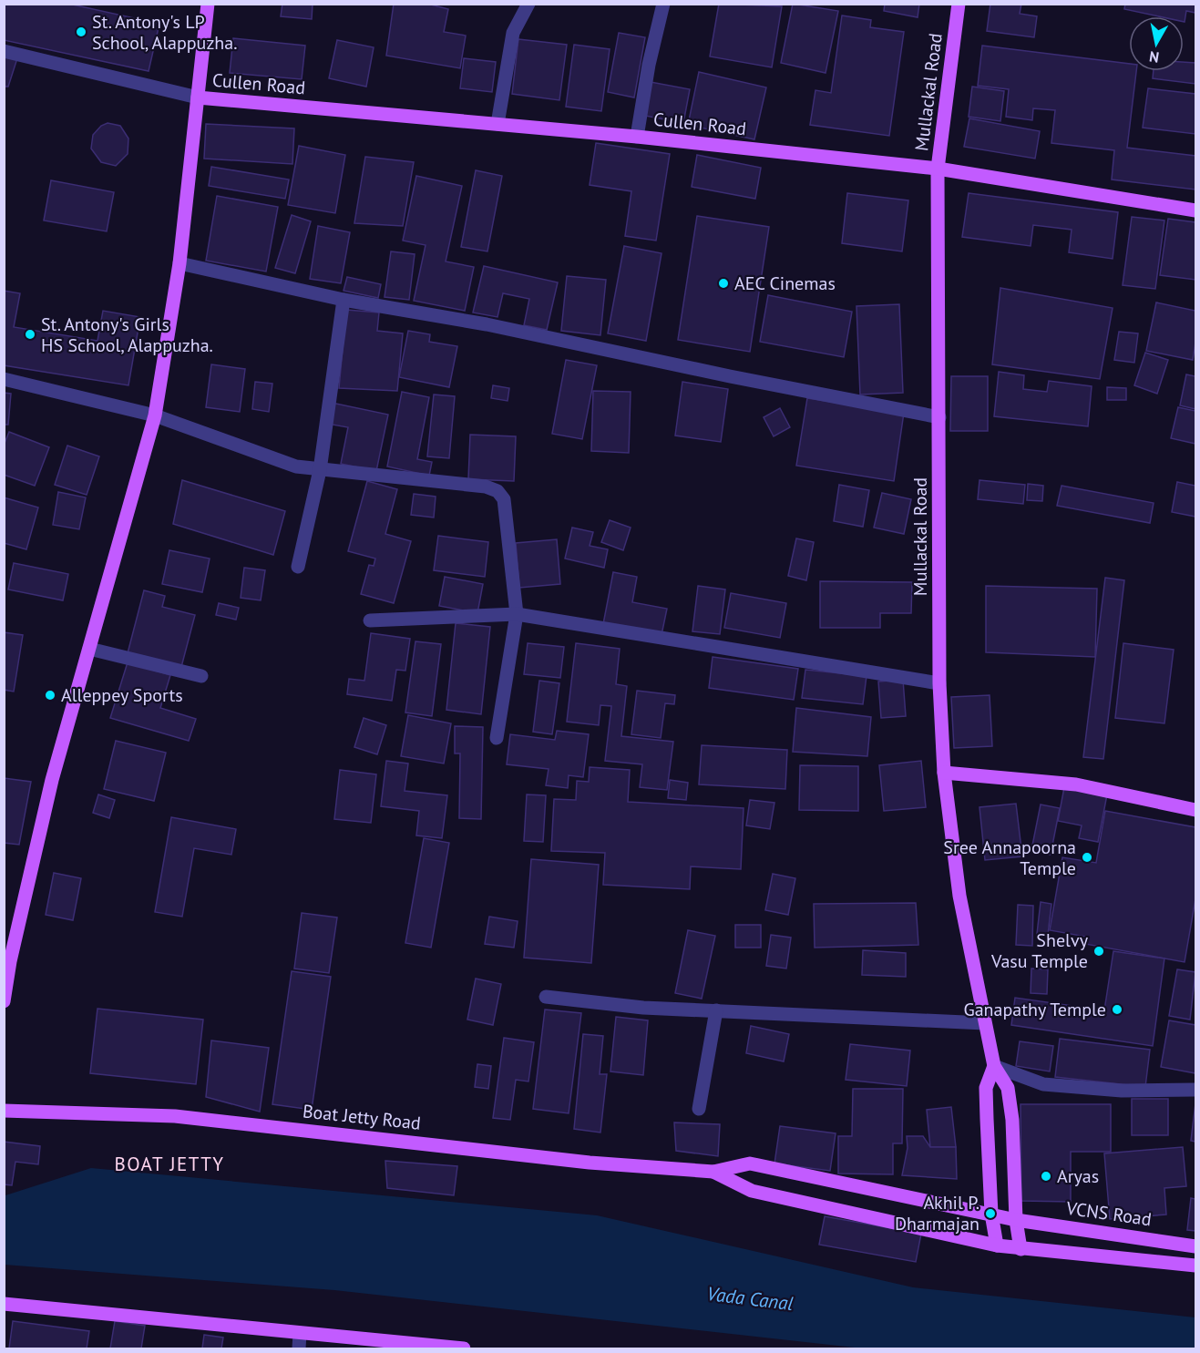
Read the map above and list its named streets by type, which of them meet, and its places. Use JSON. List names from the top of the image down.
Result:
{
  "streets": {
    "main road": [
      "Cullen Road",
      "Mullackal Road",
      "Boat Jetty Road",
      "VCNS Road"
    ]
  },
  "crossings": [
    ["Cullen Road", "Mullackal Road"],
    ["Mullackal Road", "VCNS Road"],
    ["Boat Jetty Road", "VCNS Road"]
  ],
  "districts": ["BOAT JETTY"],
  "water": ["Vada Canal"],
  "places": [
    "St. Antony's LP School, Alappuzha.",
    "AEC Cinemas",
    "St. Antony's Girls HS School, Alappuzha.",
    "Alleppey Sports",
    "Sree Annapoorna Temple",
    "Shelvy Vasu Temple",
    "Ganapathy Temple",
    "Aryas",
    "Akhil P. Dharmajan"
  ],
  "north": "bottom"
}
